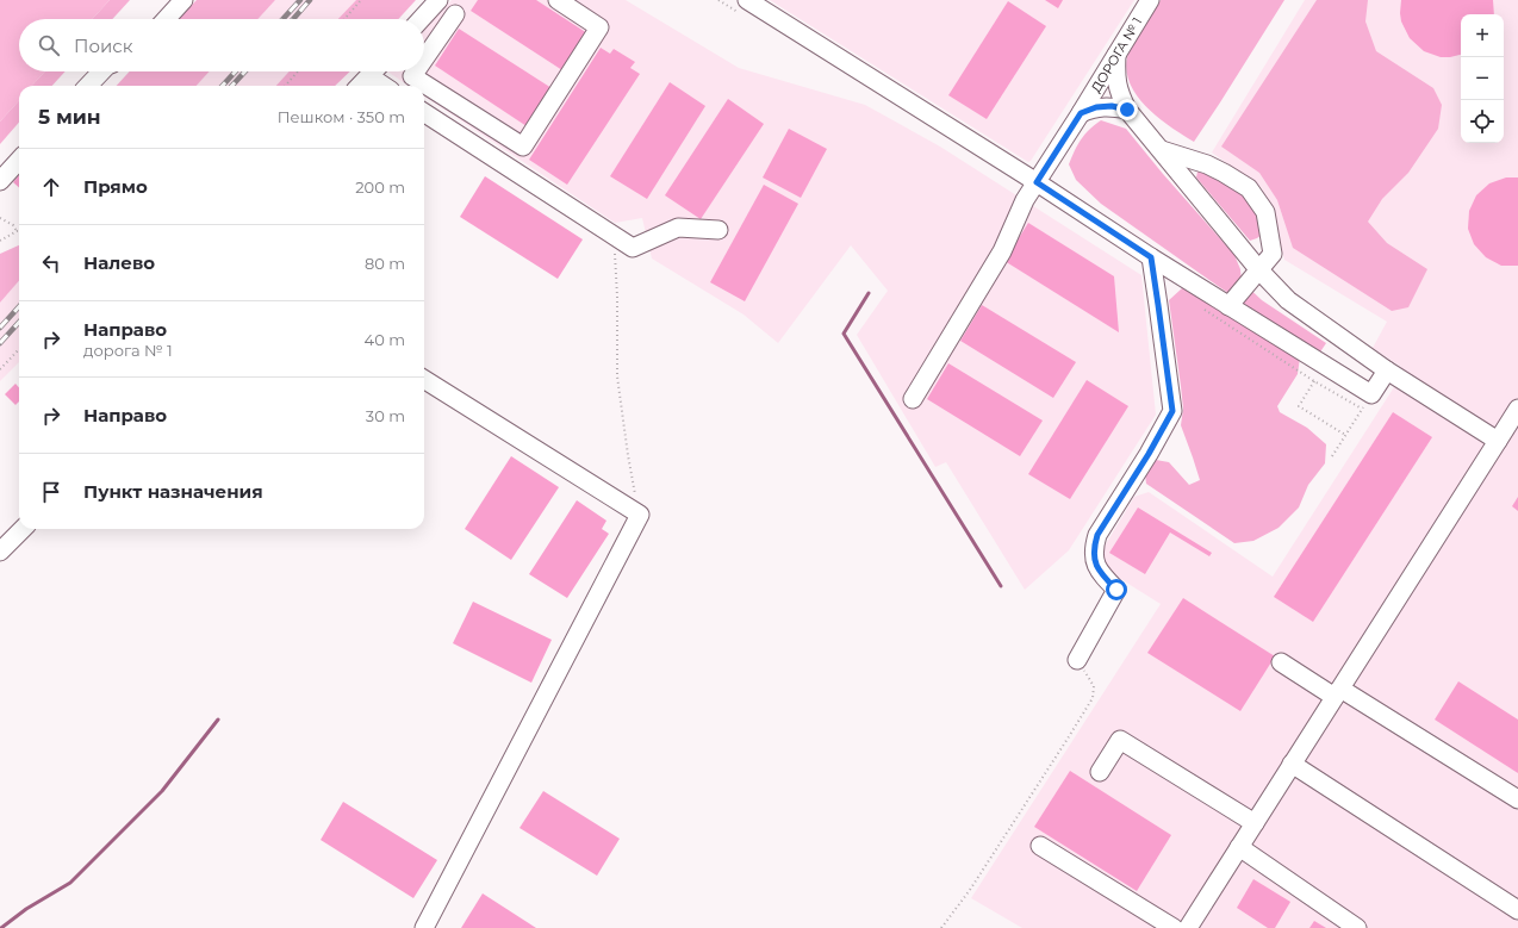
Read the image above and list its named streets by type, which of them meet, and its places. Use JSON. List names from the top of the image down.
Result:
{
  "streets": {
    "street": ["ДОРОГА № 1"]
  },
  "page": {
    "map_buttons": ["+", "−"],
    "search": "Поиск",
    "heading": ["5 мин", "Пешком · 350 m"],
    "list": [
      ["Прямо", "200 m"],
      ["Налево", "80 m"],
      ["Направо", "дорога № 1", "40 m"],
      ["Направо", "30 m"],
      "Пункт назначения"
    ]
  }
}
